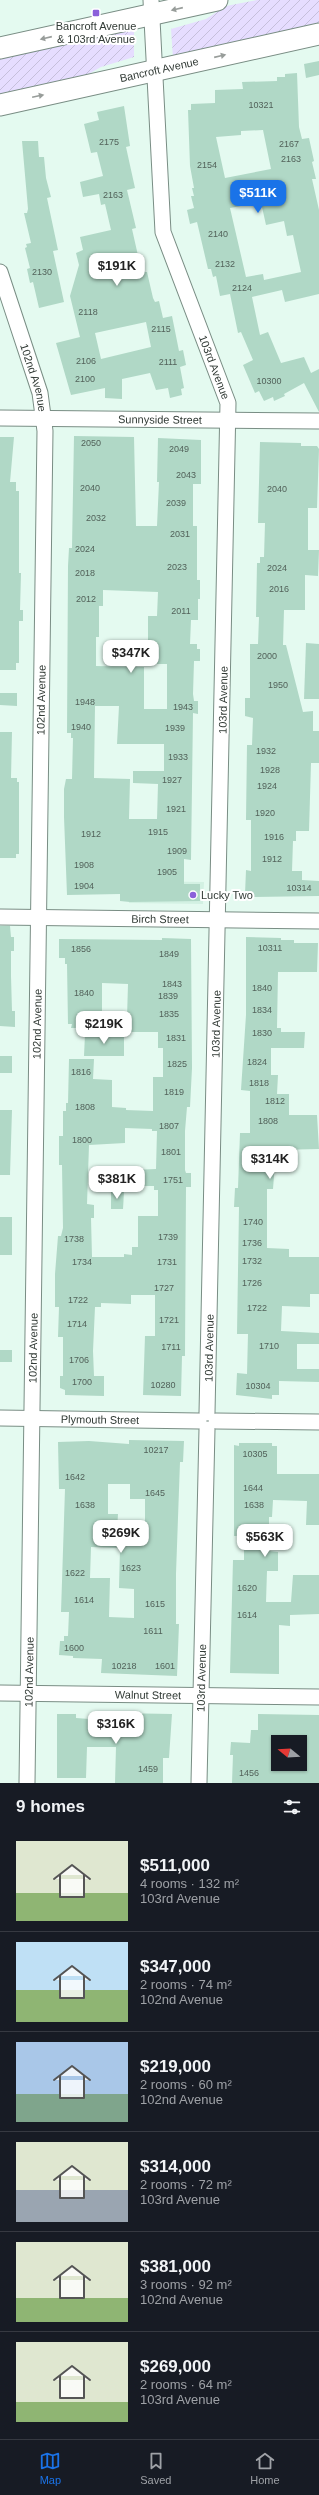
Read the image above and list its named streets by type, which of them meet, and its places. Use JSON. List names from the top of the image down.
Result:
{
  "streets": {
    "main road": ["Bancroft Avenue"],
    "street": [
      "103rd Avenue",
      "102nd Avenue",
      "Sunnyside Street",
      "Birch Street",
      "Plymouth Street",
      "Walnut Street"
    ]
  },
  "crossings": [
    ["Bancroft Avenue", "103rd Avenue"],
    ["103rd Avenue", "Sunnyside Street"],
    ["103rd Avenue", "Birch Street"],
    ["103rd Avenue", "Plymouth Street"],
    ["103rd Avenue", "Walnut Street"],
    ["102nd Avenue", "Sunnyside Street"],
    ["102nd Avenue", "Birch Street"],
    ["102nd Avenue", "Plymouth Street"],
    ["102nd Avenue", "Walnut Street"]
  ],
  "places": {
    "transit": ["Bancroft Avenue & 103rd Avenue"],
    "other": ["Lucky Two"]
  },
  "house_numbers": [
    "10321",
    "2175",
    "2167",
    "2163",
    "2154",
    "2163",
    "2140",
    "2132",
    "2130",
    "2124",
    "2118",
    "2115",
    "2106",
    "2111",
    "2100",
    "10300",
    "2050",
    "2049",
    "2043",
    "2040",
    "2040",
    "2039",
    "2032",
    "2031",
    "2024",
    "2023",
    "2024",
    "2018",
    "2016",
    "2012",
    "2011",
    "2000",
    "1950",
    "1948",
    "1943",
    "1940",
    "1939",
    "1932",
    "1933",
    "1928",
    "1927",
    "1924",
    "1921",
    "1920",
    "1915",
    "1912",
    "1916",
    "1909",
    "1912",
    "1908",
    "1905",
    "1904",
    "10314",
    "10311",
    "1856",
    "1849",
    "1843",
    "1840",
    "1840",
    "1839",
    "1834",
    "1835",
    "1830",
    "1831",
    "1824",
    "1825",
    "1816",
    "1818",
    "1819",
    "1812",
    "1808",
    "1808",
    "1807",
    "1800",
    "1801",
    "1751",
    "1740",
    "1739",
    "1738",
    "1736",
    "1732",
    "1734",
    "1731",
    "1726",
    "1727",
    "1722",
    "1722",
    "1721",
    "1714",
    "1710",
    "1711",
    "1706",
    "1700",
    "10280",
    "10304",
    "10217",
    "10305",
    "1642",
    "1644",
    "1645",
    "1638",
    "1638",
    "1623",
    "1622",
    "1620",
    "1614",
    "1615",
    "1614",
    "1611",
    "1600",
    "10218",
    "1601",
    "1459",
    "1456"
  ],
  "north": "left",
  "page": {
    "price": [
      "$511K",
      "$191K",
      "$347K",
      "$219K",
      "$314K",
      "$381K",
      "$269K",
      "$563K",
      "$316K"
    ],
    "heading": "9 homes",
    "list": [
      {
        "name": "$511,000",
        "note": "4 rooms · 132 m² · 103rd Avenue"
      },
      {
        "name": "$347,000",
        "note": "2 rooms · 74 m² · 102nd Avenue"
      },
      {
        "name": "$219,000",
        "note": "2 rooms · 60 m² · 102nd Avenue"
      },
      {
        "name": "$314,000",
        "note": "2 rooms · 72 m² · 103rd Avenue"
      },
      {
        "name": "$381,000",
        "note": "3 rooms · 92 m² · 102nd Avenue"
      },
      {
        "name": "$269,000",
        "note": "2 rooms · 64 m² · 103rd Avenue"
      }
    ],
    "tabs": ["Map", "Saved", "Home"]
  }
}
